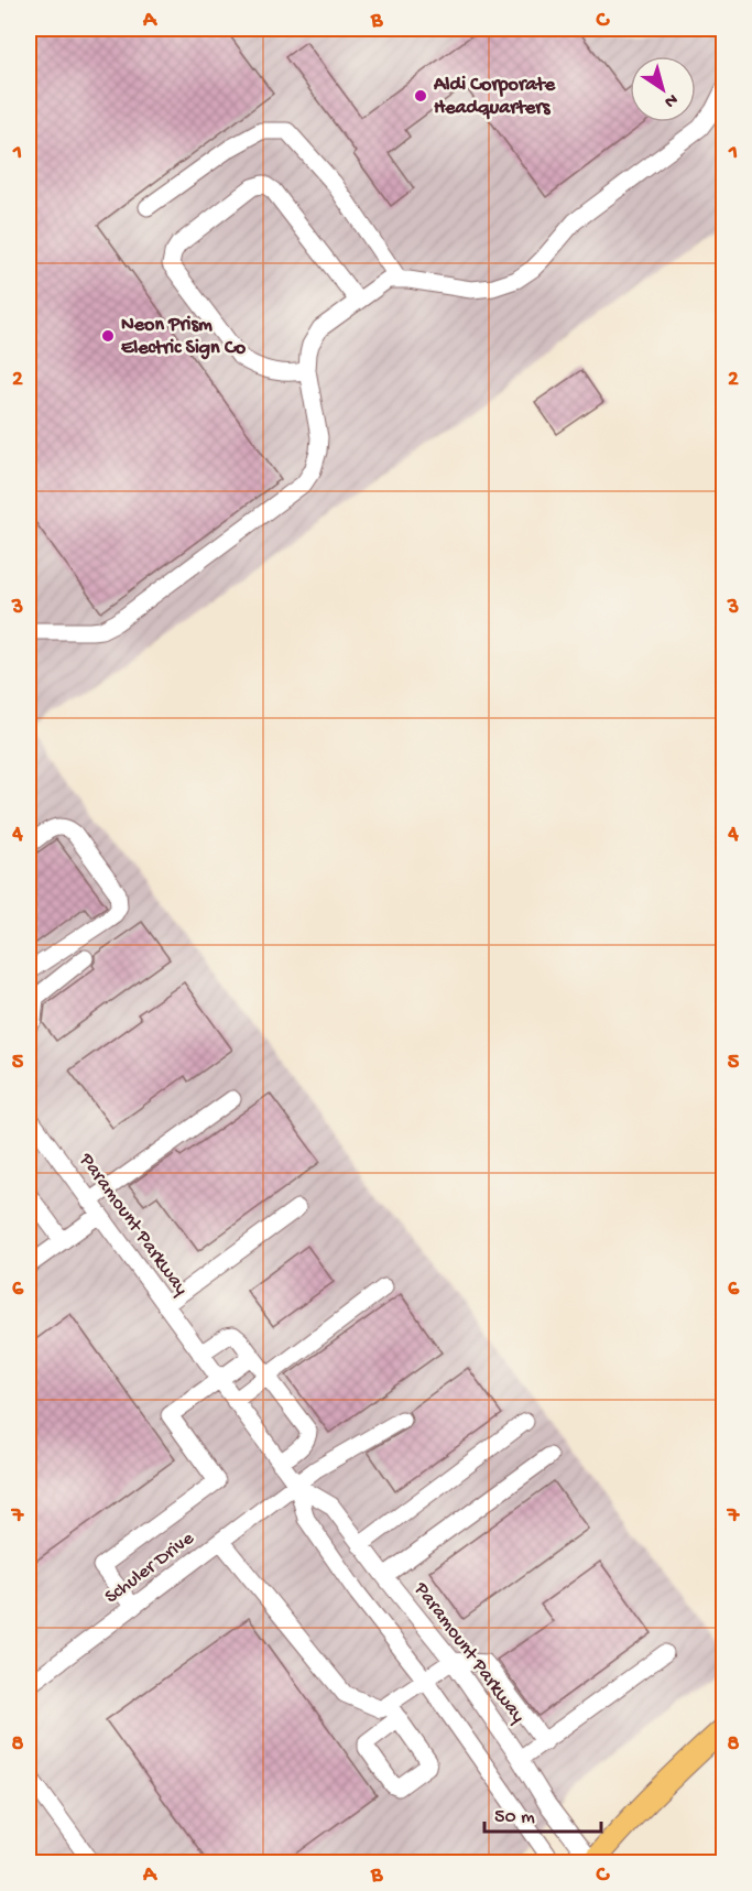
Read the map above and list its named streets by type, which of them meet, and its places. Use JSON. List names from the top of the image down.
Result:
{
  "streets": {
    "street": ["Paramount Parkway", "Schuler Drive"]
  },
  "crossings": [
    ["Paramount Parkway", "Schuler Drive"]
  ],
  "places": ["Aldi Corporate Headquarters", "Neon Prism Electric Sign Co"],
  "scale_bar": "50 m",
  "north": "bottom right",
  "grid": {
    "columns": ["A", "B", "C"],
    "rows": [
      "1",
      "2",
      "3",
      "4",
      "5",
      "6",
      "7",
      "8"
    ]
  }
}
